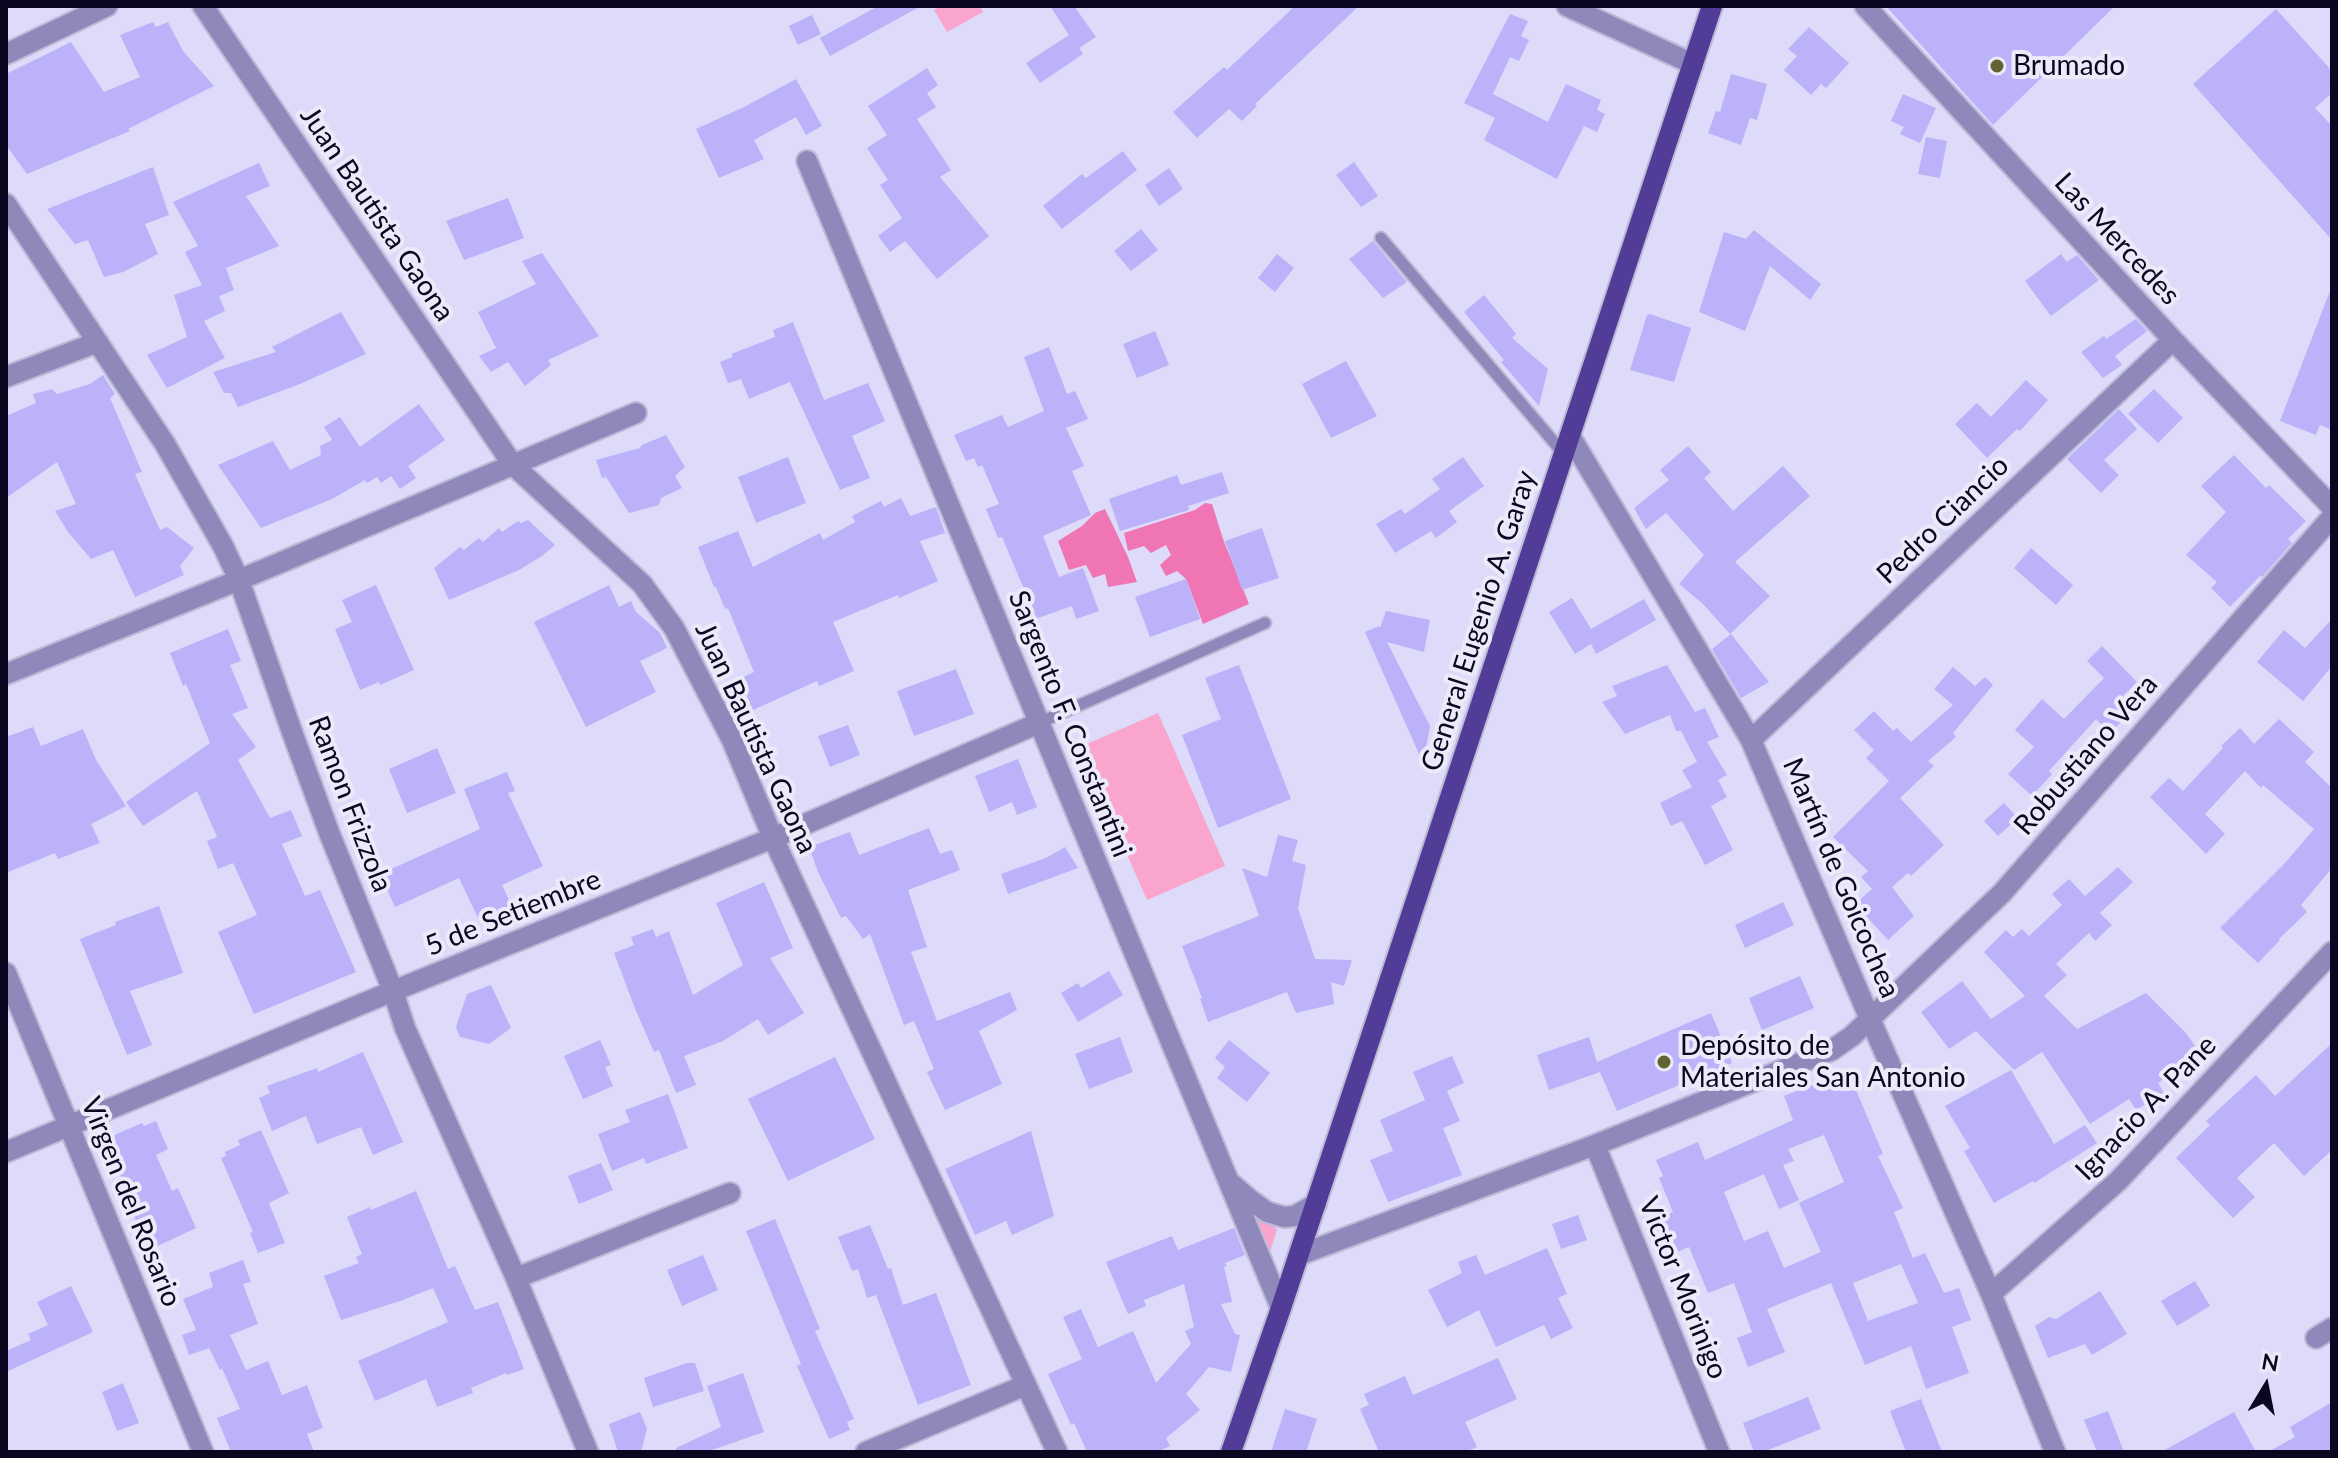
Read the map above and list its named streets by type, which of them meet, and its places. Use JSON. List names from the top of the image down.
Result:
{
  "streets": {
    "main road": ["General Eugenio A. Garay"],
    "street": [
      "Juan Bautista Gaona",
      "Las Mercedes",
      "Pedro Ciancio",
      "Sargento F. Constantini",
      "Robustiano Vera",
      "Ramon Frizzola",
      "Martín de Goicochea",
      "5 de Setiembre",
      "Ignacio A. Pane",
      "Virgen del Rosario",
      "Victor Morinigo"
    ]
  },
  "crossings": [
    ["Juan Bautista Gaona", "5 de Setiembre"],
    ["Las Mercedes", "Pedro Ciancio"],
    ["Pedro Ciancio", "Martín de Goicochea"],
    ["General Eugenio A. Garay", "Sargento F. Constantini"],
    ["General Eugenio A. Garay", "Robustiano Vera"],
    ["General Eugenio A. Garay", "Martín de Goicochea"],
    ["Sargento F. Constantini", "5 de Setiembre"],
    ["Robustiano Vera", "Martín de Goicochea"],
    ["Robustiano Vera", "Victor Morinigo"],
    ["Ramon Frizzola", "5 de Setiembre"],
    ["Martín de Goicochea", "Ignacio A. Pane"],
    ["5 de Setiembre", "Virgen del Rosario"]
  ],
  "places": ["Brumado", "Depósito de Materiales San Antonio"],
  "north": "top"
}
